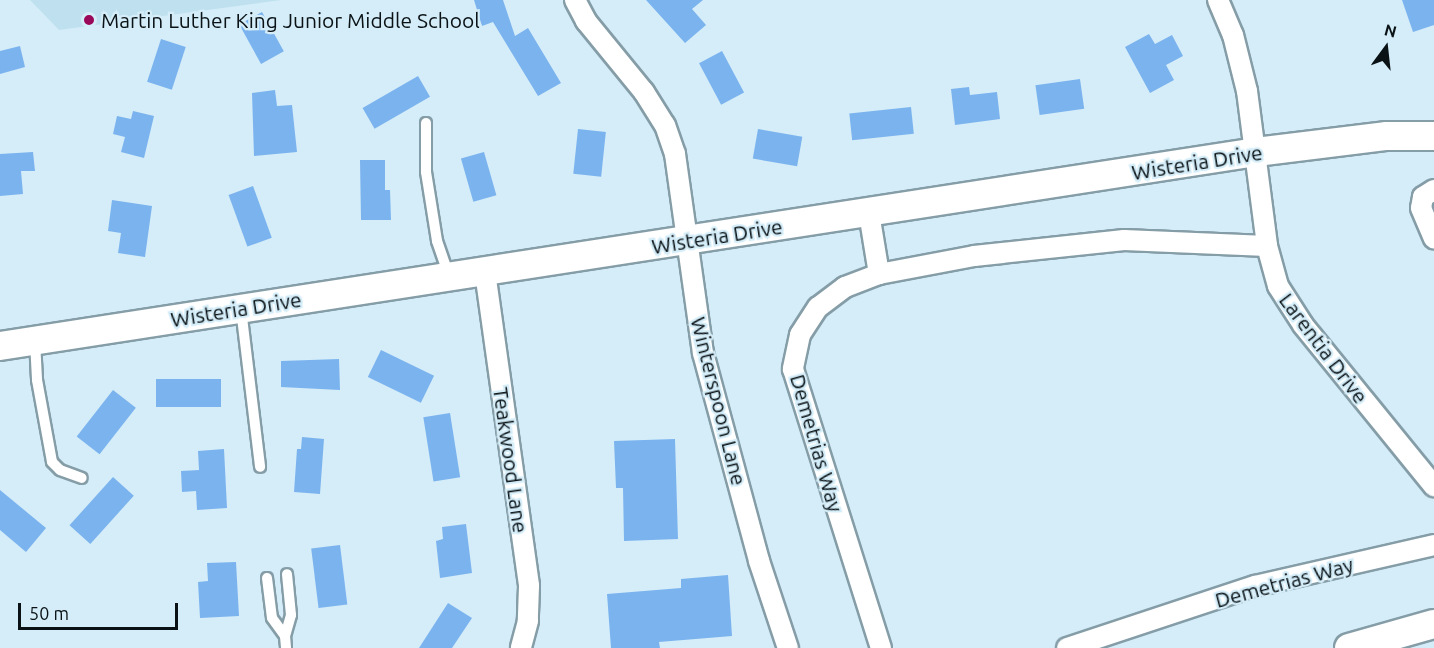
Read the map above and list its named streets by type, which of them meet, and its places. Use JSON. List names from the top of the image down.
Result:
{
  "streets": {
    "street": [
      "Wisteria Drive",
      "Larentia Drive",
      "Winterspoon Lane",
      "Demetrias Way",
      "Teakwood Lane"
    ]
  },
  "crossings": [
    ["Wisteria Drive", "Larentia Drive"],
    ["Wisteria Drive", "Winterspoon Lane"],
    ["Wisteria Drive", "Teakwood Lane"],
    ["Larentia Drive", "Demetrias Way"]
  ],
  "places": ["Martin Luther King Junior Middle School"],
  "scale_bar": "50 m",
  "north": "top"
}
